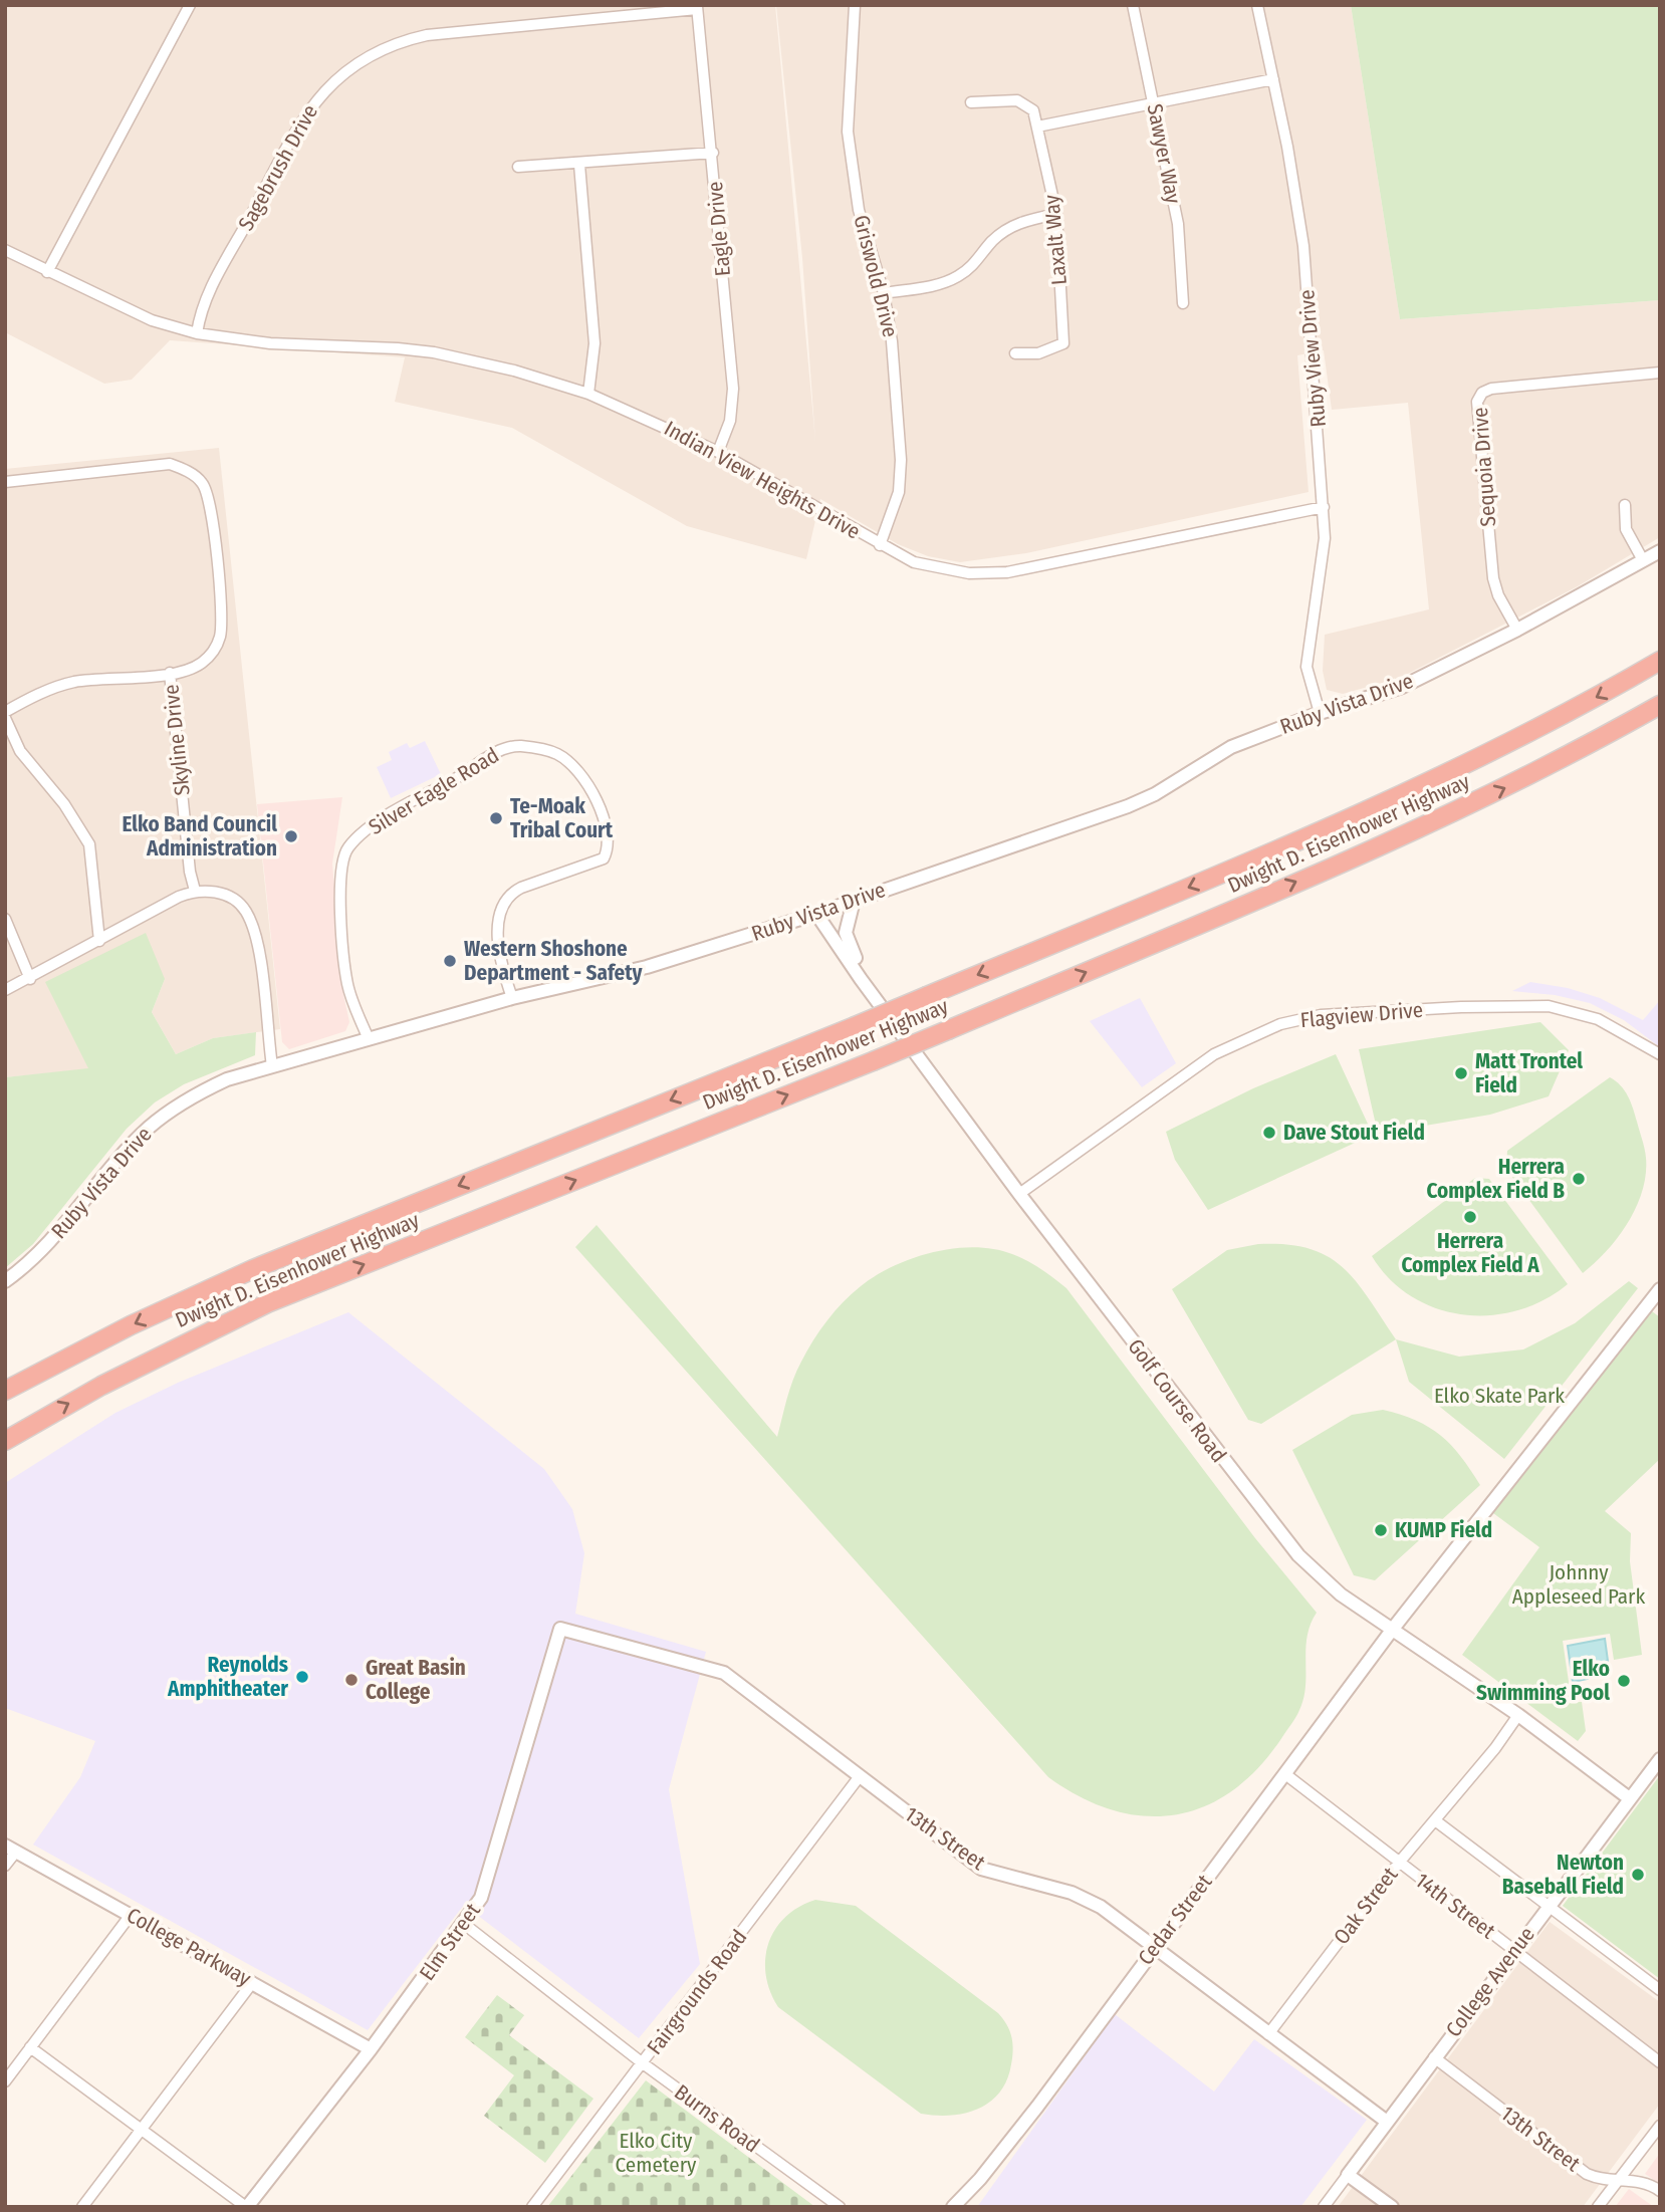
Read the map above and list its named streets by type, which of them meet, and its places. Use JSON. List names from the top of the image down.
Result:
{
  "streets": {
    "highway": ["Dwight D. Eisenhower Highway"],
    "street": [
      "Sawyer Way",
      "Sagebrush Drive",
      "Eagle Drive",
      "Laxalt Way",
      "Griswold Drive",
      "Ruby View Drive",
      "Sequoia Drive",
      "Indian View Heights Drive",
      "Ruby Vista Drive",
      "Skyline Drive",
      "Silver Eagle Road",
      "Flagview Drive",
      "Golf Course Road",
      "13th Street",
      "Oak Street",
      "14th Street",
      "Cedar Street",
      "Elm Street",
      "College Parkway",
      "College Avenue",
      "Fairgrounds Road",
      "Burns Road"
    ]
  },
  "crossings": [
    ["Sagebrush Drive", "Eagle Drive"],
    ["Sagebrush Drive", "Indian View Heights Drive"],
    ["Eagle Drive", "Indian View Heights Drive"],
    ["Griswold Drive", "Indian View Heights Drive"],
    ["Ruby View Drive", "Indian View Heights Drive"],
    ["Ruby View Drive", "Ruby Vista Drive"],
    ["Sequoia Drive", "Ruby Vista Drive"],
    ["Ruby Vista Drive", "Silver Eagle Road"],
    ["Ruby Vista Drive", "Golf Course Road"],
    ["Flagview Drive", "Golf Course Road"],
    ["Golf Course Road", "Oak Street"],
    ["Golf Course Road", "Cedar Street"],
    ["Golf Course Road", "College Avenue"],
    ["13th Street", "Oak Street"],
    ["13th Street", "Cedar Street"],
    ["13th Street", "Elm Street"],
    ["13th Street", "College Avenue"],
    ["13th Street", "Fairgrounds Road"],
    ["Oak Street", "14th Street"],
    ["14th Street", "Cedar Street"],
    ["14th Street", "College Avenue"],
    ["Elm Street", "College Parkway"],
    ["Elm Street", "Burns Road"],
    ["Fairgrounds Road", "Burns Road"]
  ],
  "parks": ["Elko Skate Park", "Johnny Appleseed Park", "Elko City Cemetery"],
  "places": [
    "Te-Moak Tribal Court",
    "Elko Band Council Administration",
    "Western Shoshone Department - Safety",
    "Matt Trontel Field",
    "Dave Stout Field",
    "Herrera Complex Field B",
    "Herrera Complex Field A",
    "KUMP Field",
    "Reynolds Amphitheater",
    "Great Basin College",
    "Elko Swimming Pool",
    "Newton Baseball Field"
  ]
}
